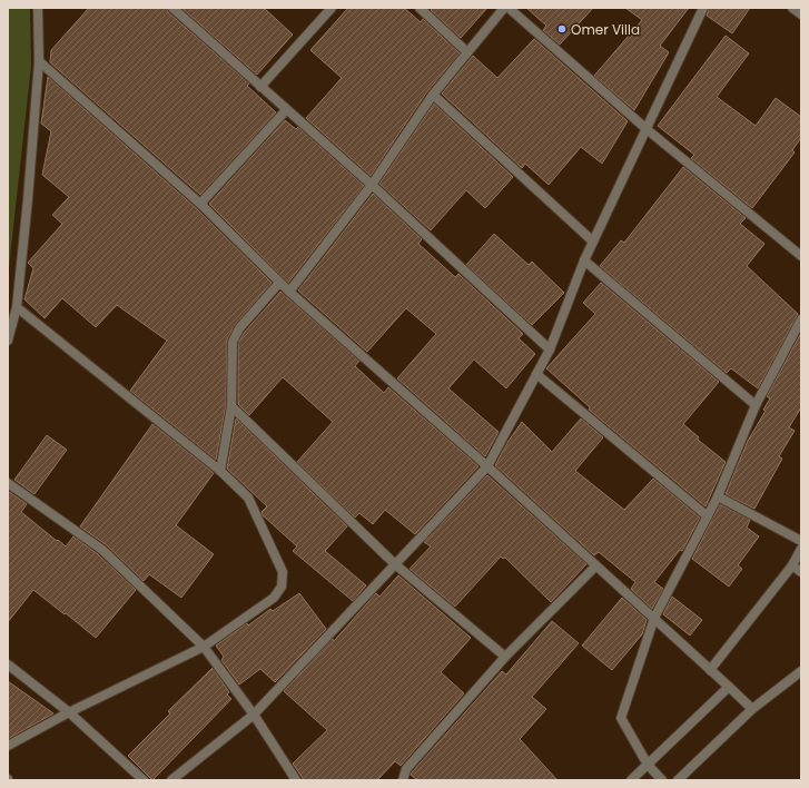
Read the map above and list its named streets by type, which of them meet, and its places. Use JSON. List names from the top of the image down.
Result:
{
  "places": ["Omer Villa"]
}
